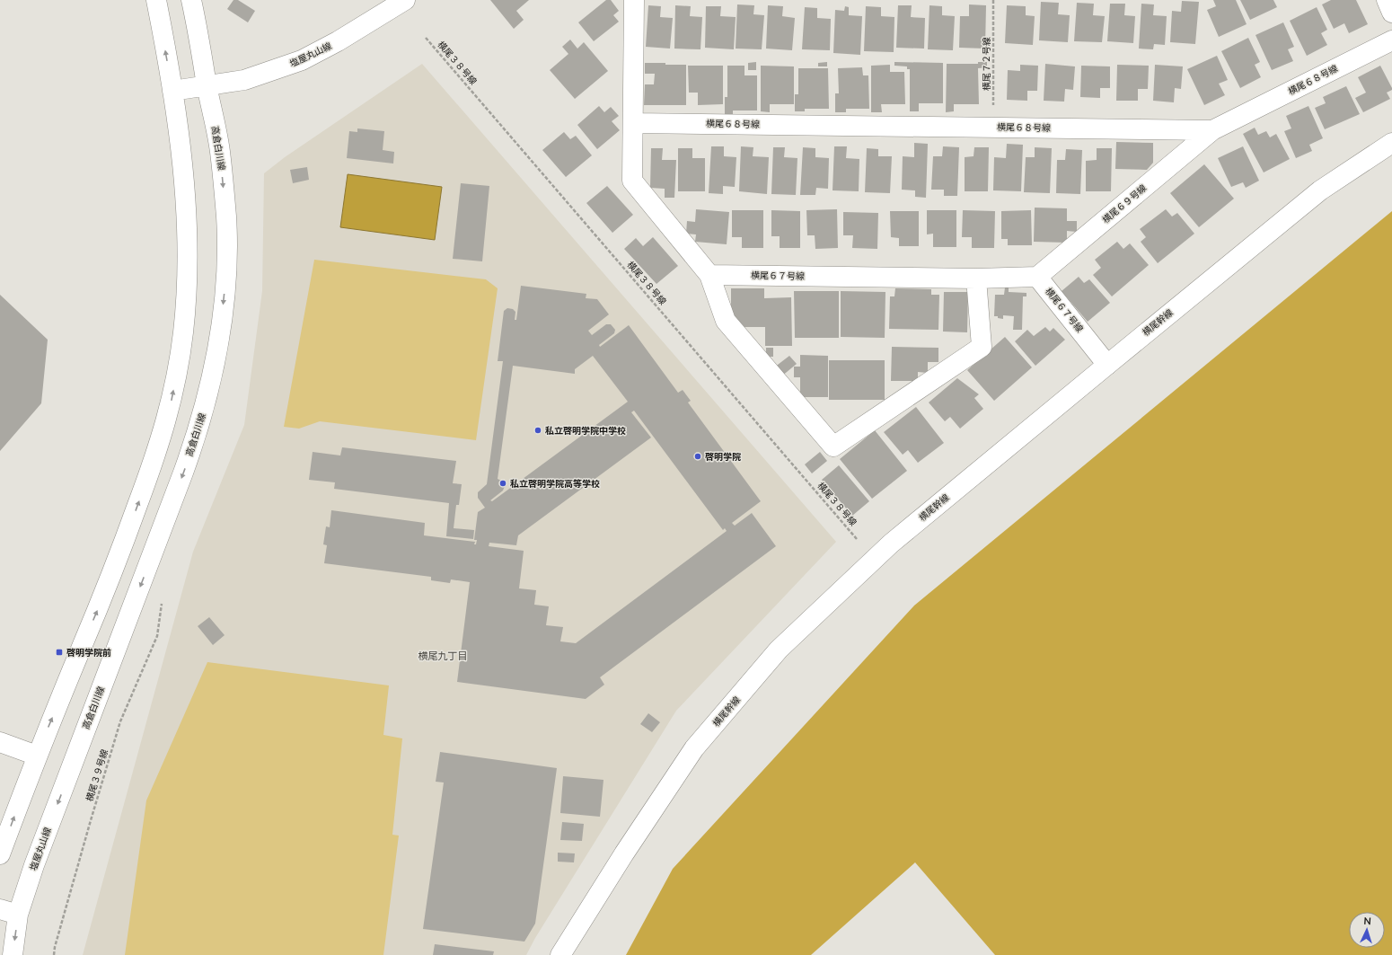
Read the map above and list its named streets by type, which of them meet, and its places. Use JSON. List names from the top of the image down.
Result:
{
  "streets": {
    "street": [
      "塩屋丸山線",
      "横尾６８号線",
      "高倉白川線",
      "横尾６９号線",
      "横尾６７号線",
      "横尾幹線"
    ],
    "path": ["横尾３８号線", "横尾７２号線", "横尾３９号線"]
  },
  "crossings": [
    ["塩屋丸山線", "高倉白川線"],
    ["横尾７２号線", "横尾６８号線"],
    ["横尾６８号線", "横尾６９号線"],
    ["横尾６９号線", "横尾６７号線"],
    ["横尾６７号線", "横尾幹線"]
  ],
  "districts": ["横尾九丁目"],
  "places": {
    "other": ["私立啓明学院中学校", "啓明学院", "私立啓明学院高等学校"],
    "transit": ["啓明学院前"]
  },
  "north": "top"
}
